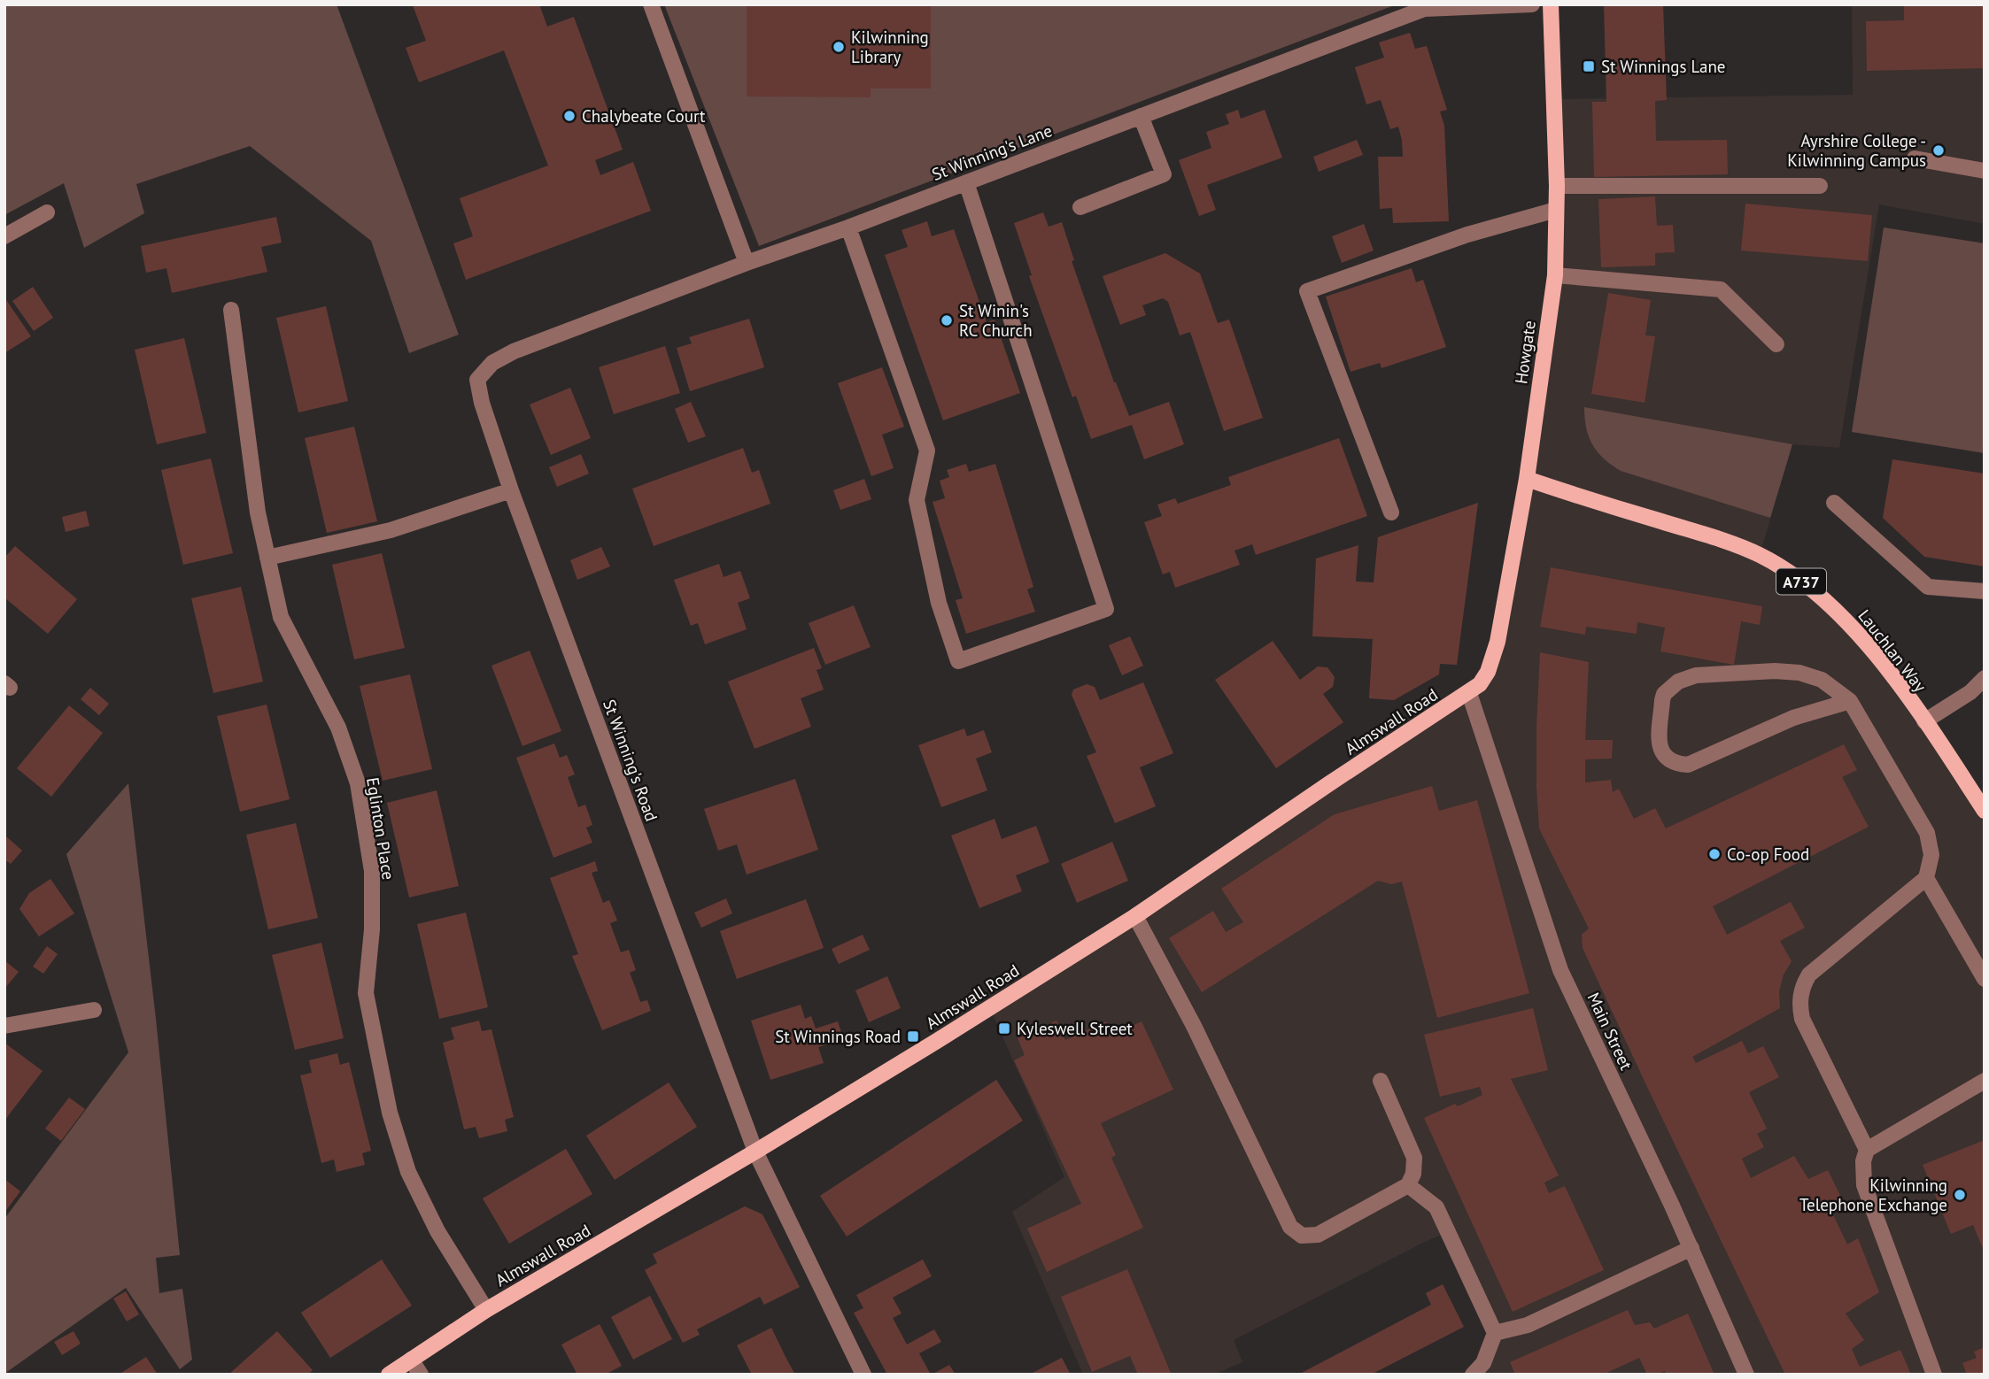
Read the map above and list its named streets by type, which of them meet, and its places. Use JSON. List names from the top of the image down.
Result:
{
  "streets": {
    "main road": [
      "Howgate",
      "A737",
      "Lauchlan Way",
      "Almswall Road"
    ],
    "street": [
      "St Winning's Lane",
      "St Winning's Road",
      "Eglinton Place",
      "Main Street"
    ]
  },
  "crossings": [
    ["St Winning's Lane", "St Winning's Road"],
    ["Howgate", "Lauchlan Way"],
    ["Howgate", "Almswall Road"],
    ["Howgate", "Main Street"],
    ["Almswall Road", "St Winning's Road"],
    ["Almswall Road", "Eglinton Place"],
    ["Almswall Road", "Main Street"]
  ],
  "places": {
    "other": [
      "Kilwinning Library",
      "Chalybeate Court",
      "Ayrshire College - Kilwinning Campus",
      "St Winin's RC Church",
      "Co-op Food",
      "Kilwinning Telephone Exchange"
    ],
    "transit": ["St Winnings Lane", "Kyleswell Street", "St Winnings Road"]
  }
}
